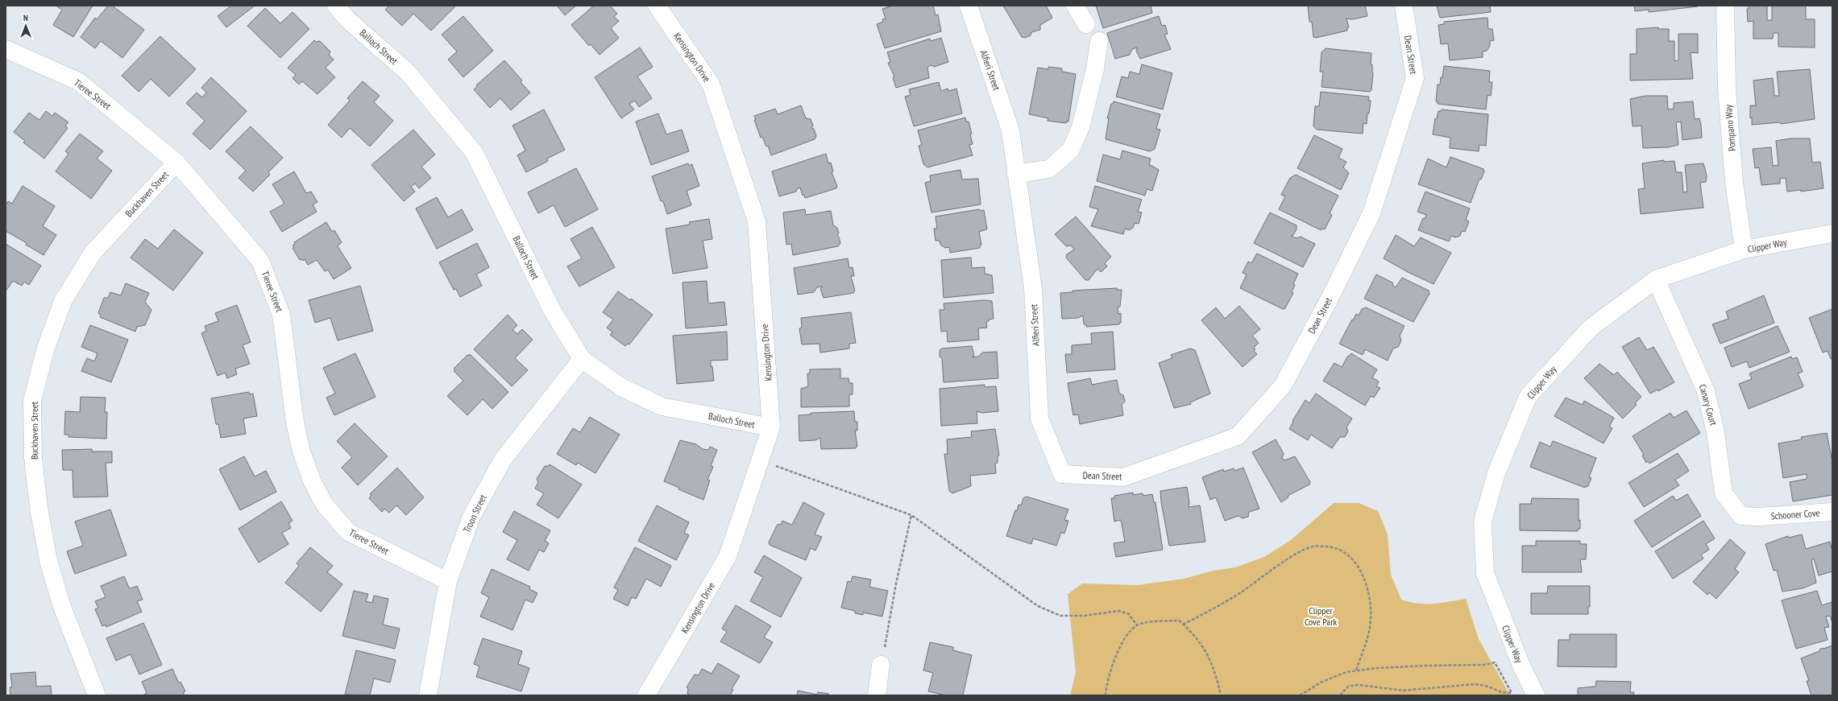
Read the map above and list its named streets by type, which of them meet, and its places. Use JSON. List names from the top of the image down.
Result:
{
  "streets": {
    "street": [
      "Balloch Street",
      "Dean Street",
      "Kensington Drive",
      "Alfieri Street",
      "Tieree Street",
      "Pompano Way",
      "Buckhaven Street",
      "Clipper Way",
      "Canary Court",
      "Troon Street",
      "Schooner Cove"
    ]
  },
  "crossings": [
    ["Balloch Street", "Kensington Drive"],
    ["Balloch Street", "Troon Street"],
    ["Dean Street", "Alfieri Street"],
    ["Tieree Street", "Buckhaven Street"],
    ["Tieree Street", "Troon Street"],
    ["Pompano Way", "Clipper Way"],
    ["Clipper Way", "Canary Court"],
    ["Canary Court", "Schooner Cove"]
  ],
  "parks": ["Clipper Cove Park"],
  "north": "top"
}
